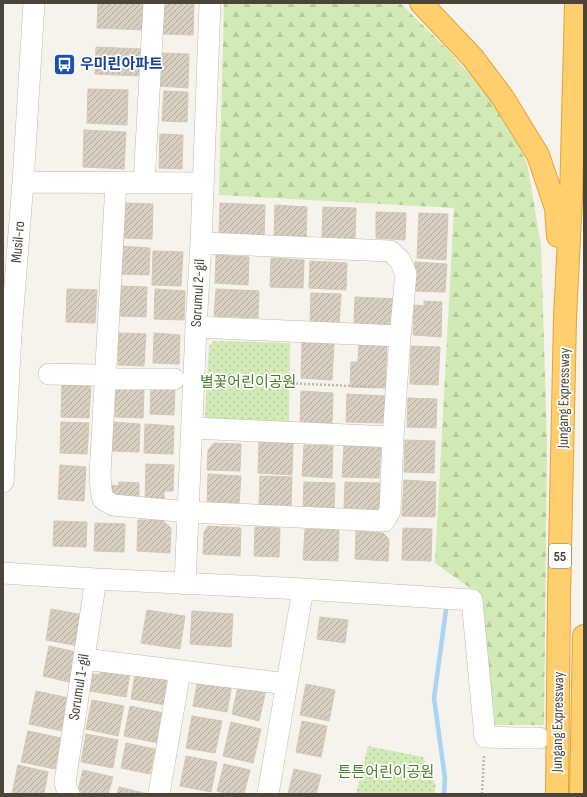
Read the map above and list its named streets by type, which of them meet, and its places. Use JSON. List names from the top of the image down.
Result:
{
  "streets": {
    "highway": ["Jungang Expressway", "55"],
    "street": ["Musil-ro", "Sorumul 2-gil", "Sorumul 1-gil"]
  },
  "parks": ["별꽃어린이공원", "튼튼어린이공원"],
  "places": {
    "bus stop": ["우미린아파트"]
  }
}
